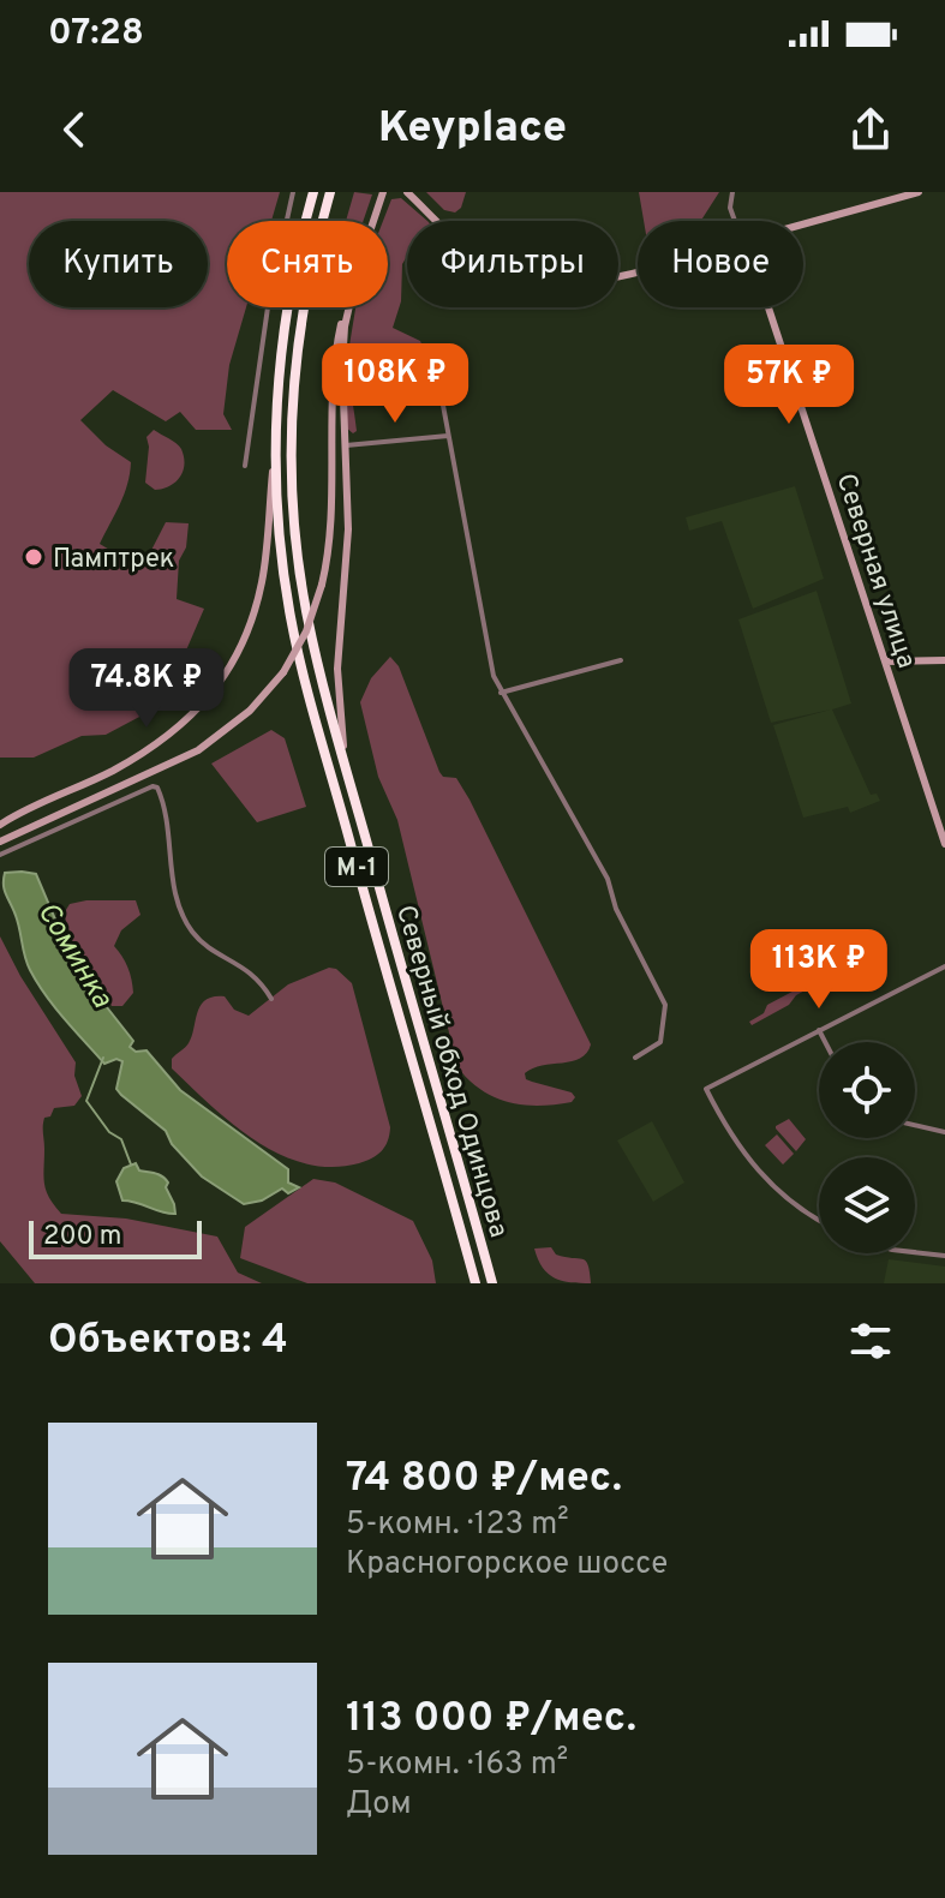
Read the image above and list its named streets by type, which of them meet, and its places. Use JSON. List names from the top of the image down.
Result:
{
  "streets": {
    "highway": ["М-1", "Северный обход Одинцова"],
    "main road": ["Северная улица"]
  },
  "water": ["Соминка"],
  "places": ["Памптрек"],
  "scale_bar": "200 m",
  "page": {
    "status": "07:28",
    "header": "Keyplace",
    "chip": [
      "Купить",
      "Снять",
      "Фильтры",
      "Новое"
    ],
    "price": [
      "108K ₽",
      "57K ₽",
      "74.8K ₽",
      "113K ₽"
    ],
    "scale": "200 m",
    "heading": "Объектов: 4",
    "list": [
      {
        "name": "74 800 ₽/мес.",
        "note": "5-комн. · 123 m² · Красногорское шоссе"
      },
      {
        "name": "113 000 ₽/мес.",
        "note": "5-комн. · 163 m² · Дом"
      }
    ]
  }
}
